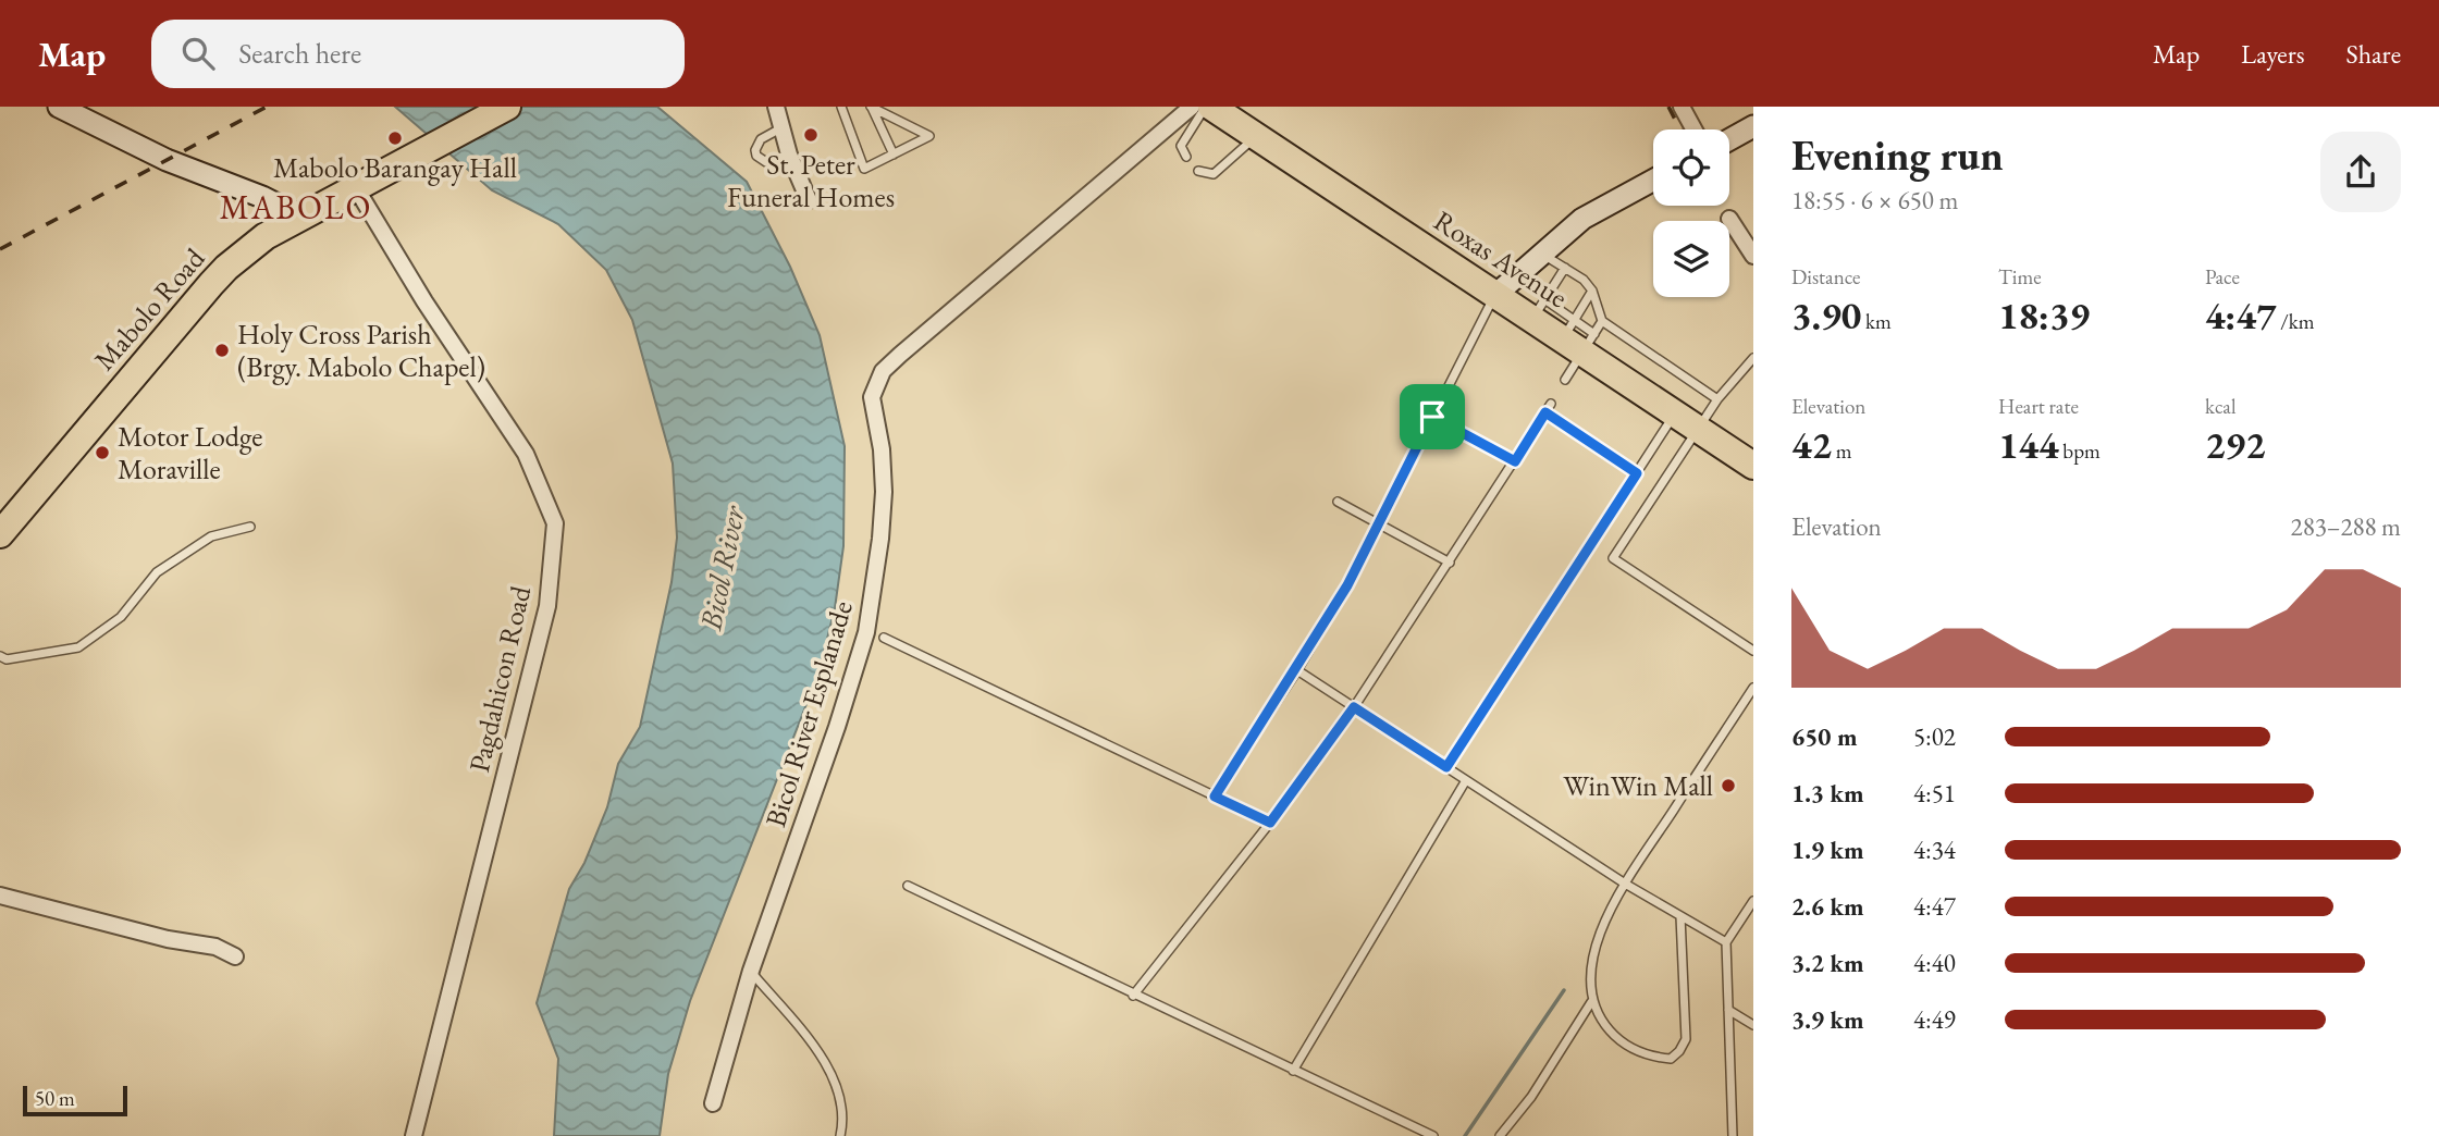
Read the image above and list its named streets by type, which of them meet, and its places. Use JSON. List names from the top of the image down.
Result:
{
  "streets": {
    "highway": ["Roxas Avenue", "Mabolo Road"],
    "street": ["Pagdahicon Road", "Bicol River Esplanade"]
  },
  "crossings": [
    ["Mabolo Road", "Pagdahicon Road"]
  ],
  "districts": ["MABOLO"],
  "water": ["Bicol River"],
  "places": [
    "St. Peter Funeral Homes",
    "Mabolo Barangay Hall",
    "Holy Cross Parish (Brgy. Mabolo Chapel)",
    "Motor Lodge Moraville",
    "WinWin Mall"
  ],
  "scale_bar": "50 m",
  "page": {
    "header": "Map",
    "search": "Search here",
    "nav": ["Map", "Layers", "Share"],
    "heading": ["Evening run", "18:55 · 6 × 650 m"],
    "stats": [
      ["Distance", "3.90 km"],
      ["Time", "18:39"],
      ["Pace", "4:47 /km"],
      ["Elevation", "42 m"],
      ["Heart rate", "144 bpm"],
      ["kcal", "292"]
    ],
    "chart": ["Elevation", "283–288 m"],
    "list": [
      {
        "name": "650 m",
        "note": "5:02"
      },
      {
        "name": "1.3 km",
        "note": "4:51"
      },
      {
        "name": "1.9 km",
        "note": "4:34"
      },
      {
        "name": "2.6 km",
        "note": "4:47"
      },
      {
        "name": "3.2 km",
        "note": "4:40"
      },
      {
        "name": "3.9 km",
        "note": "4:49"
      }
    ],
    "scale": "50 m"
  }
}
